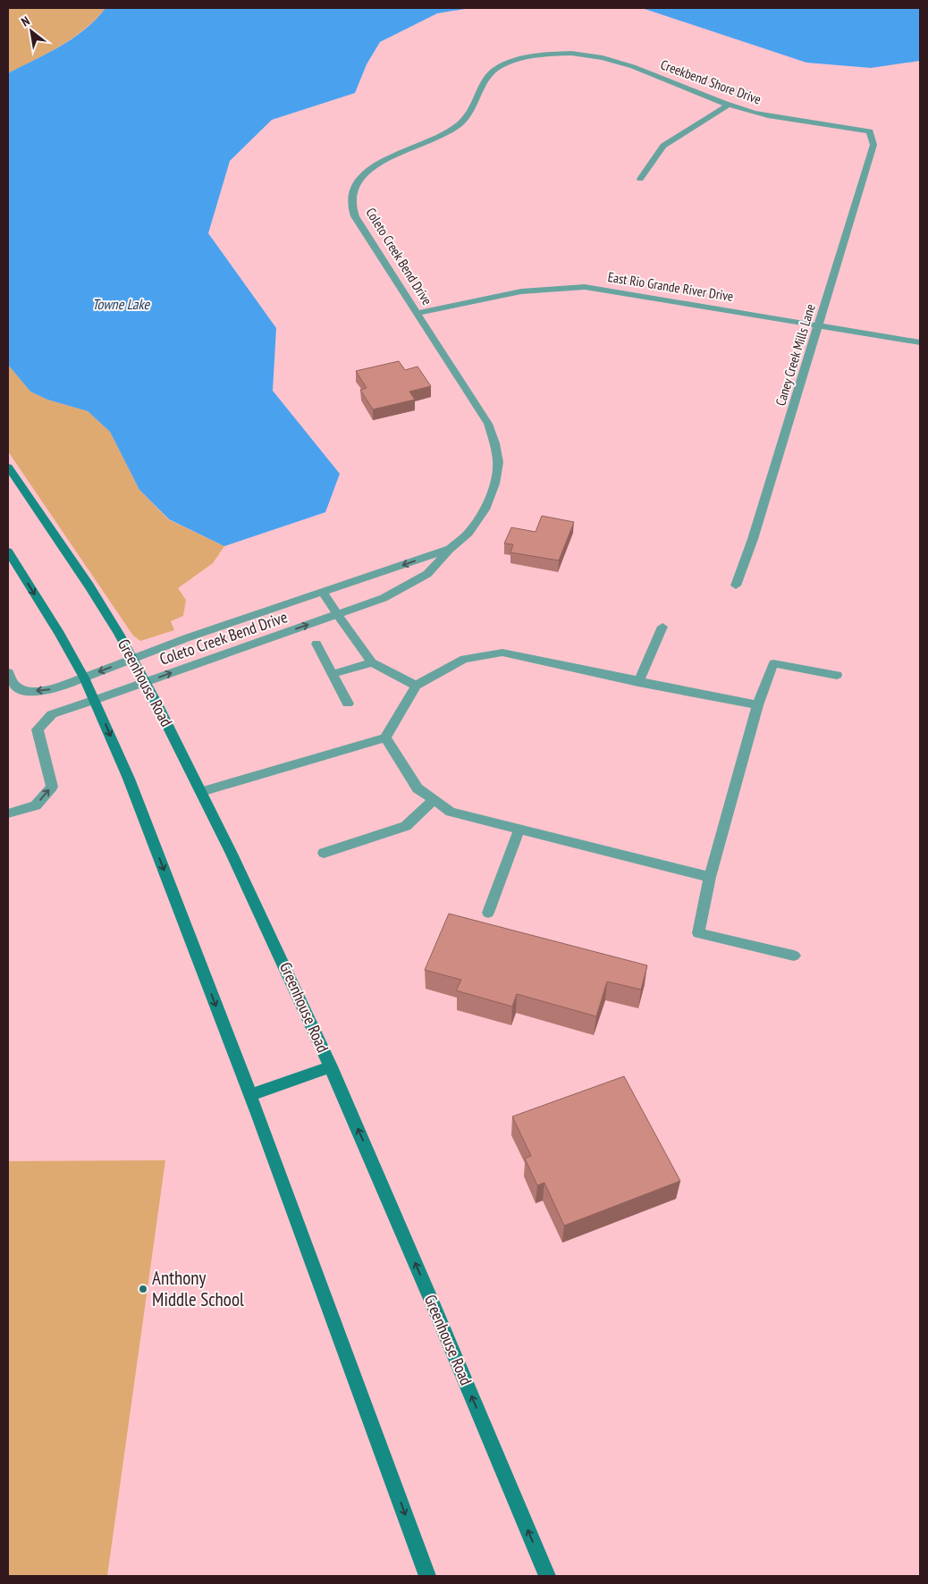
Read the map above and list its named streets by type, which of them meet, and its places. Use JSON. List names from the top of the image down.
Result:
{
  "streets": {
    "main road": ["Greenhouse Road"],
    "street": [
      "Creekbend Shore Drive",
      "Coleto Creek Bend Drive",
      "East Rio Grande River Drive",
      "Caney Creek Mills Lane"
    ]
  },
  "crossings": [
    ["Creekbend Shore Drive", "Coleto Creek Bend Drive"],
    ["Creekbend Shore Drive", "Caney Creek Mills Lane"],
    ["Coleto Creek Bend Drive", "East Rio Grande River Drive"],
    ["Coleto Creek Bend Drive", "Greenhouse Road"],
    ["East Rio Grande River Drive", "Caney Creek Mills Lane"]
  ],
  "water": ["Towne Lake"],
  "places": ["Anthony Middle School"],
  "north": "top left"
}
